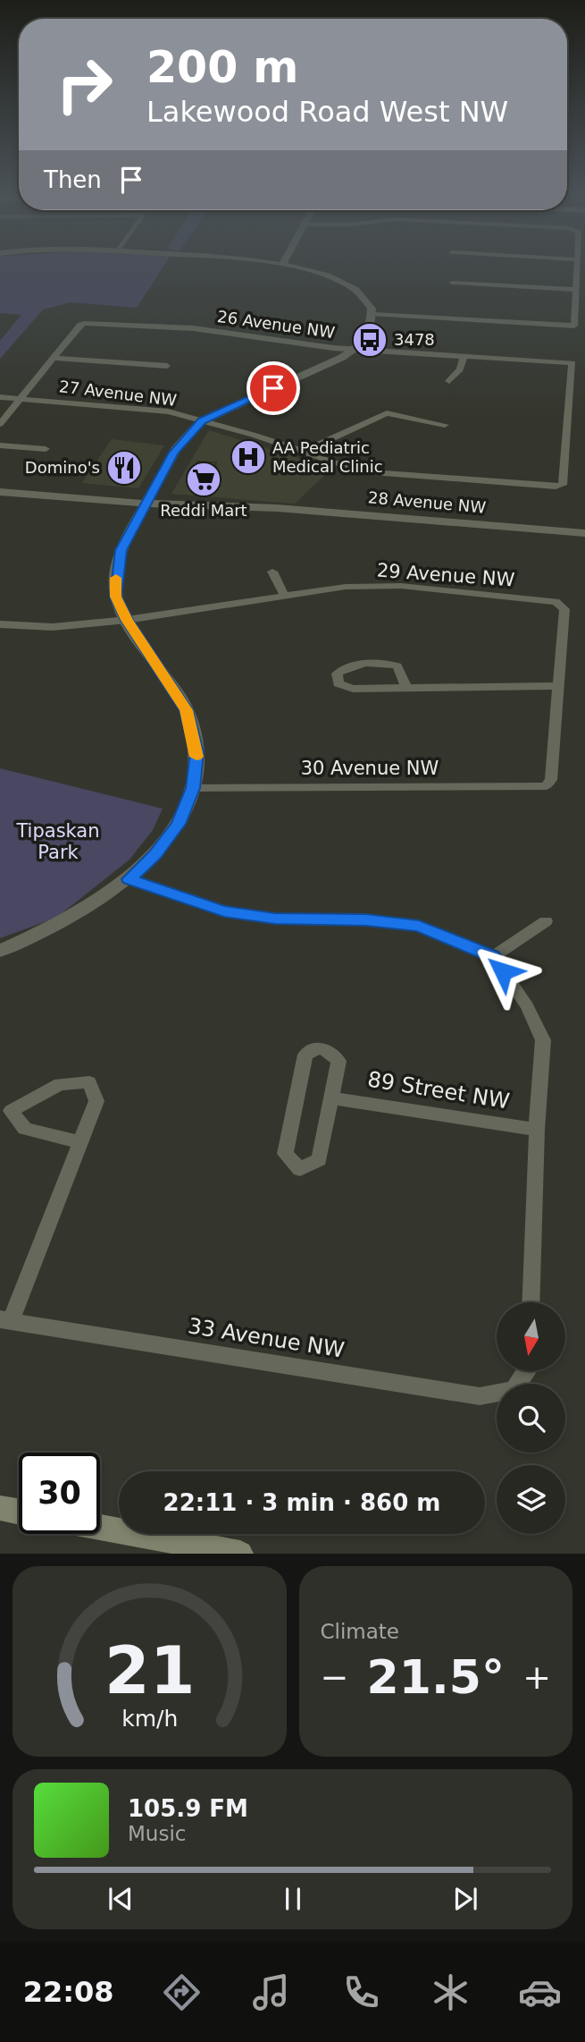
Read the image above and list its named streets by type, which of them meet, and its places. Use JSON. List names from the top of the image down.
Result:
{
  "streets": {
    "street": [
      "26 Avenue NW",
      "27 Avenue NW",
      "28 Avenue NW",
      "29 Avenue NW",
      "30 Avenue NW",
      "89 Street NW",
      "33 Avenue NW"
    ]
  },
  "crossings": [
    ["26 Avenue NW", "27 Avenue NW"],
    ["29 Avenue NW", "30 Avenue NW"]
  ],
  "parks": ["Tipaskan Park"],
  "places": {
    "bus stop": ["3478"],
    "hospital": ["AA Pediatric Medical Clinic"],
    "restaurant": ["Domino's"],
    "supermarket": ["Reddi Mart"]
  },
  "north": "bottom",
  "page": {
    "turn": ["200 m", "Lakewood Road West NW"],
    "then": "Then",
    "limit": "30",
    "trip": "22:11 · 3 min · 860 m",
    "tile": "Climate",
    "heat": ["−", "21.5°", "+"],
    "song": ["105.9 FM", "Music"],
    "tabs": "22:08",
    "gauge": ["21", "km/h"]
  }
}
